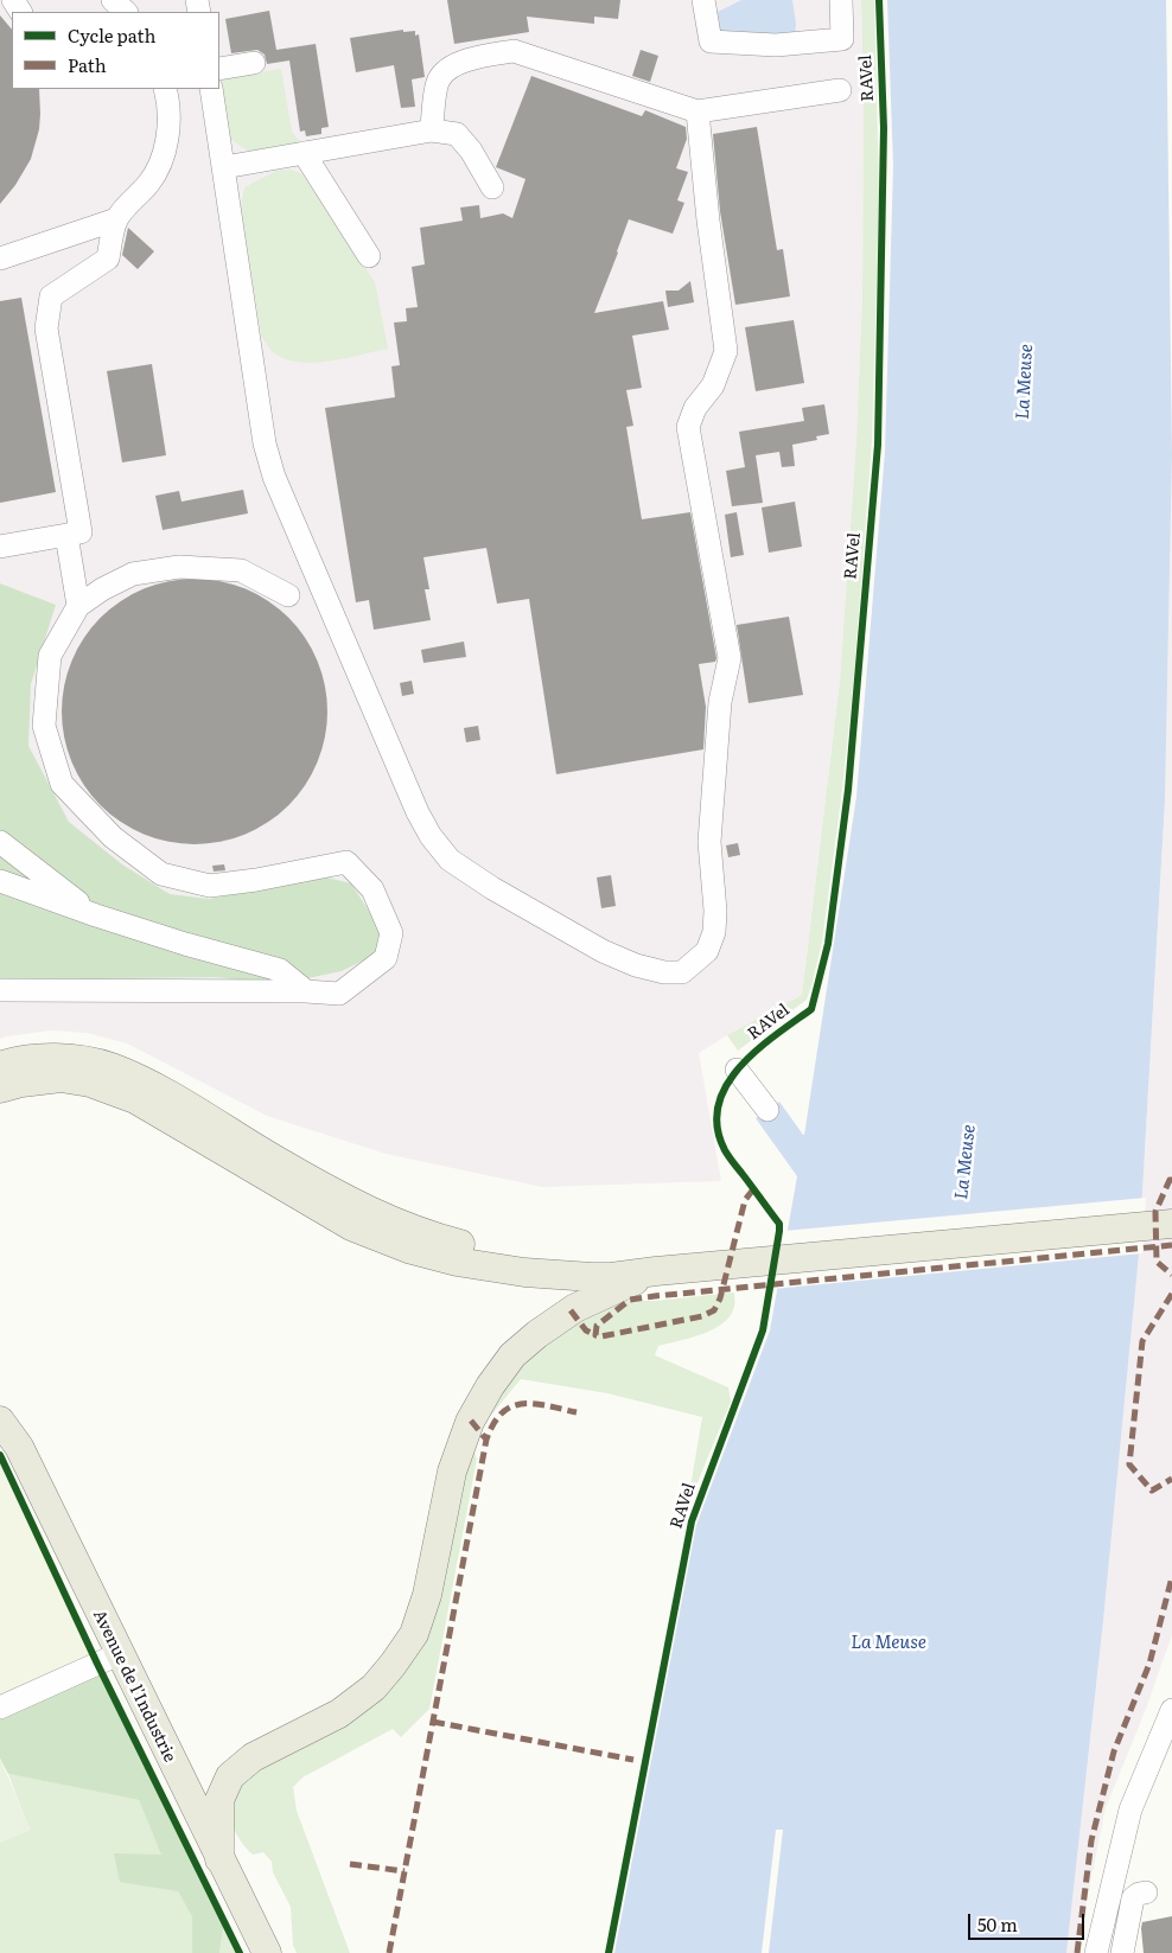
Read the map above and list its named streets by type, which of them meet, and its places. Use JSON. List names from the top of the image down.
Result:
{
  "streets": {
    "main road": ["Avenue de l'Industrie"],
    "cycle path": ["RAVel"]
  },
  "water": ["La Meuse"],
  "legend": ["Cycle path", "Path"],
  "scale_bar": "50 m"
}
